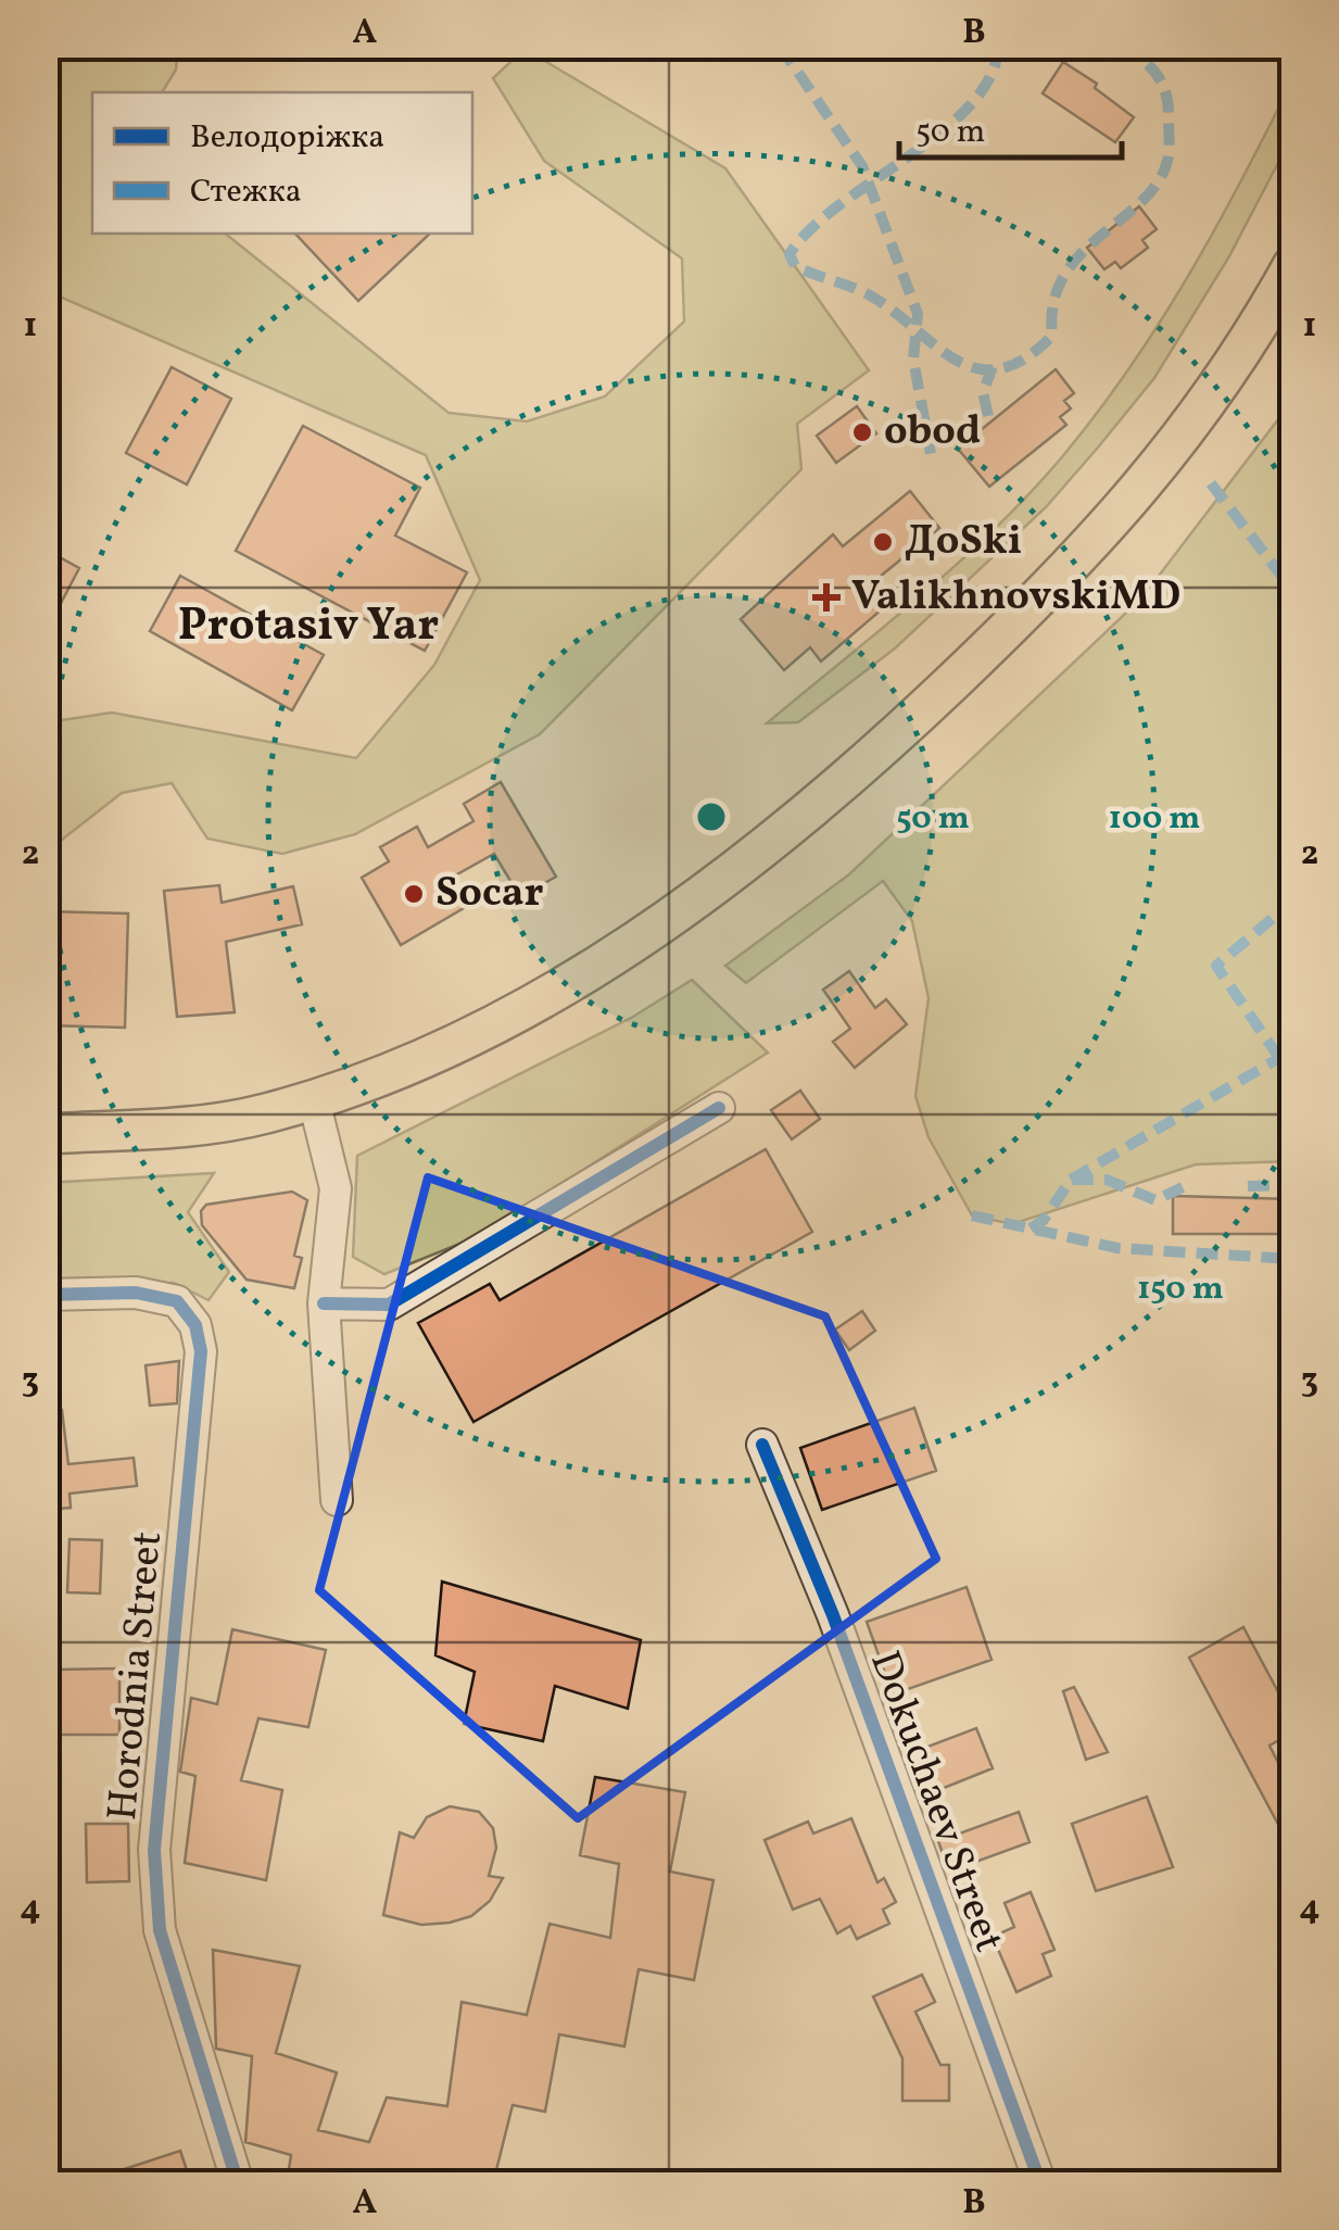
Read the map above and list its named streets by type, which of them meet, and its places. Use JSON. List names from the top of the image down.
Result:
{
  "streets": {
    "street": ["Horodnia Street", "Dokuchaev Street"]
  },
  "districts": ["Protasiv Yar"],
  "places": {
    "other": ["obod", "ДоSki", "Socar"],
    "health": ["ValikhnovskiMD"]
  },
  "legend": ["Велодоріжка", "Стежка"],
  "scale_bar": "50 m",
  "grid": {
    "columns": ["A", "B"],
    "rows": [
      "1",
      "2",
      "3",
      "4"
    ]
  },
  "rings": ["50 m", "100 m", "150 m"]
}
